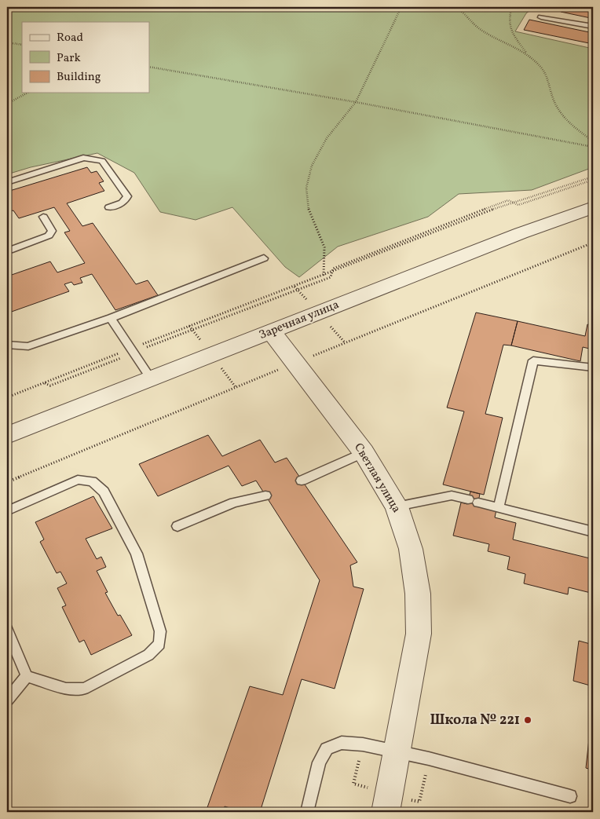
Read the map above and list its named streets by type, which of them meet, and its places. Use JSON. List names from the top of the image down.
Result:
{
  "streets": {
    "street": ["Заречная улица", "Светлая улица"]
  },
  "crossings": [
    ["Заречная улица", "Светлая улица"]
  ],
  "places": ["Школа № 221"],
  "legend": ["Road", "Park", "Building"]
}
